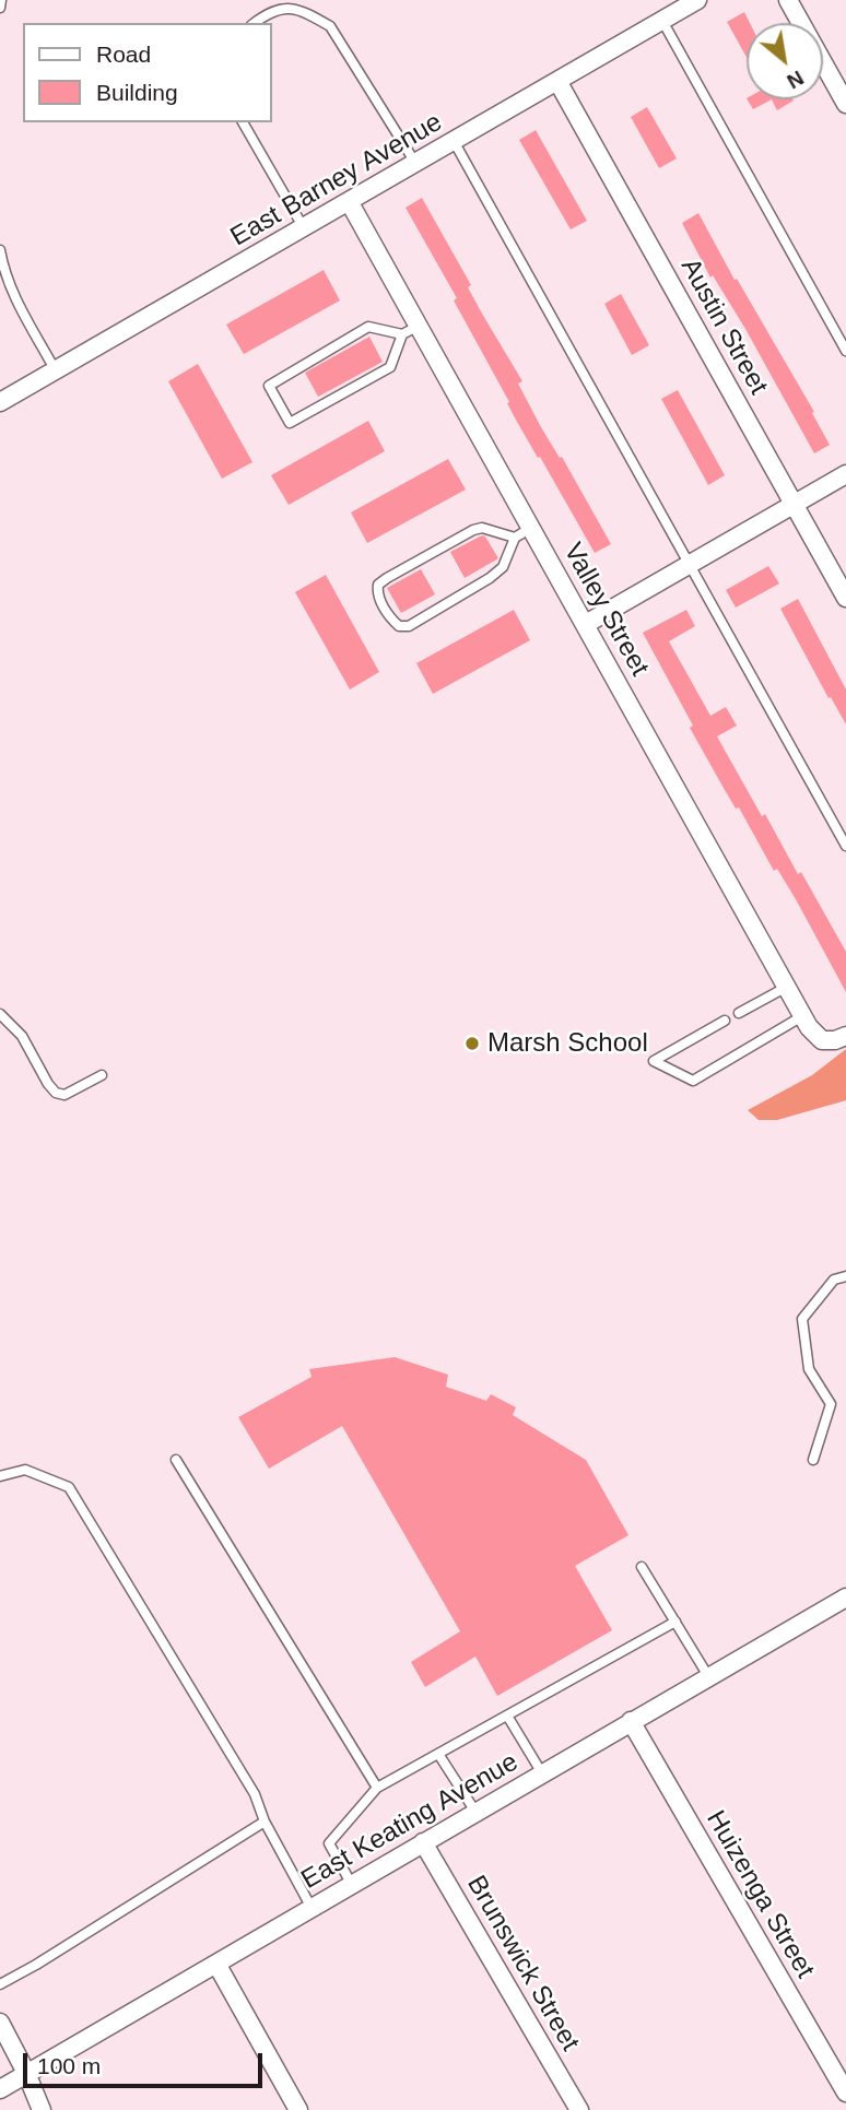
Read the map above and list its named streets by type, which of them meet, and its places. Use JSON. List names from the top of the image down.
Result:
{
  "streets": {
    "street": [
      "East Barney Avenue",
      "Austin Street",
      "Valley Street",
      "East Keating Avenue",
      "Huizenga Street",
      "Brunswick Street"
    ]
  },
  "crossings": [
    ["East Barney Avenue", "Austin Street"],
    ["East Barney Avenue", "Valley Street"],
    ["East Keating Avenue", "Huizenga Street"],
    ["East Keating Avenue", "Brunswick Street"]
  ],
  "places": ["Marsh School"],
  "legend": ["Road", "Building"],
  "scale_bar": "100 m",
  "north": "bottom right"
}
